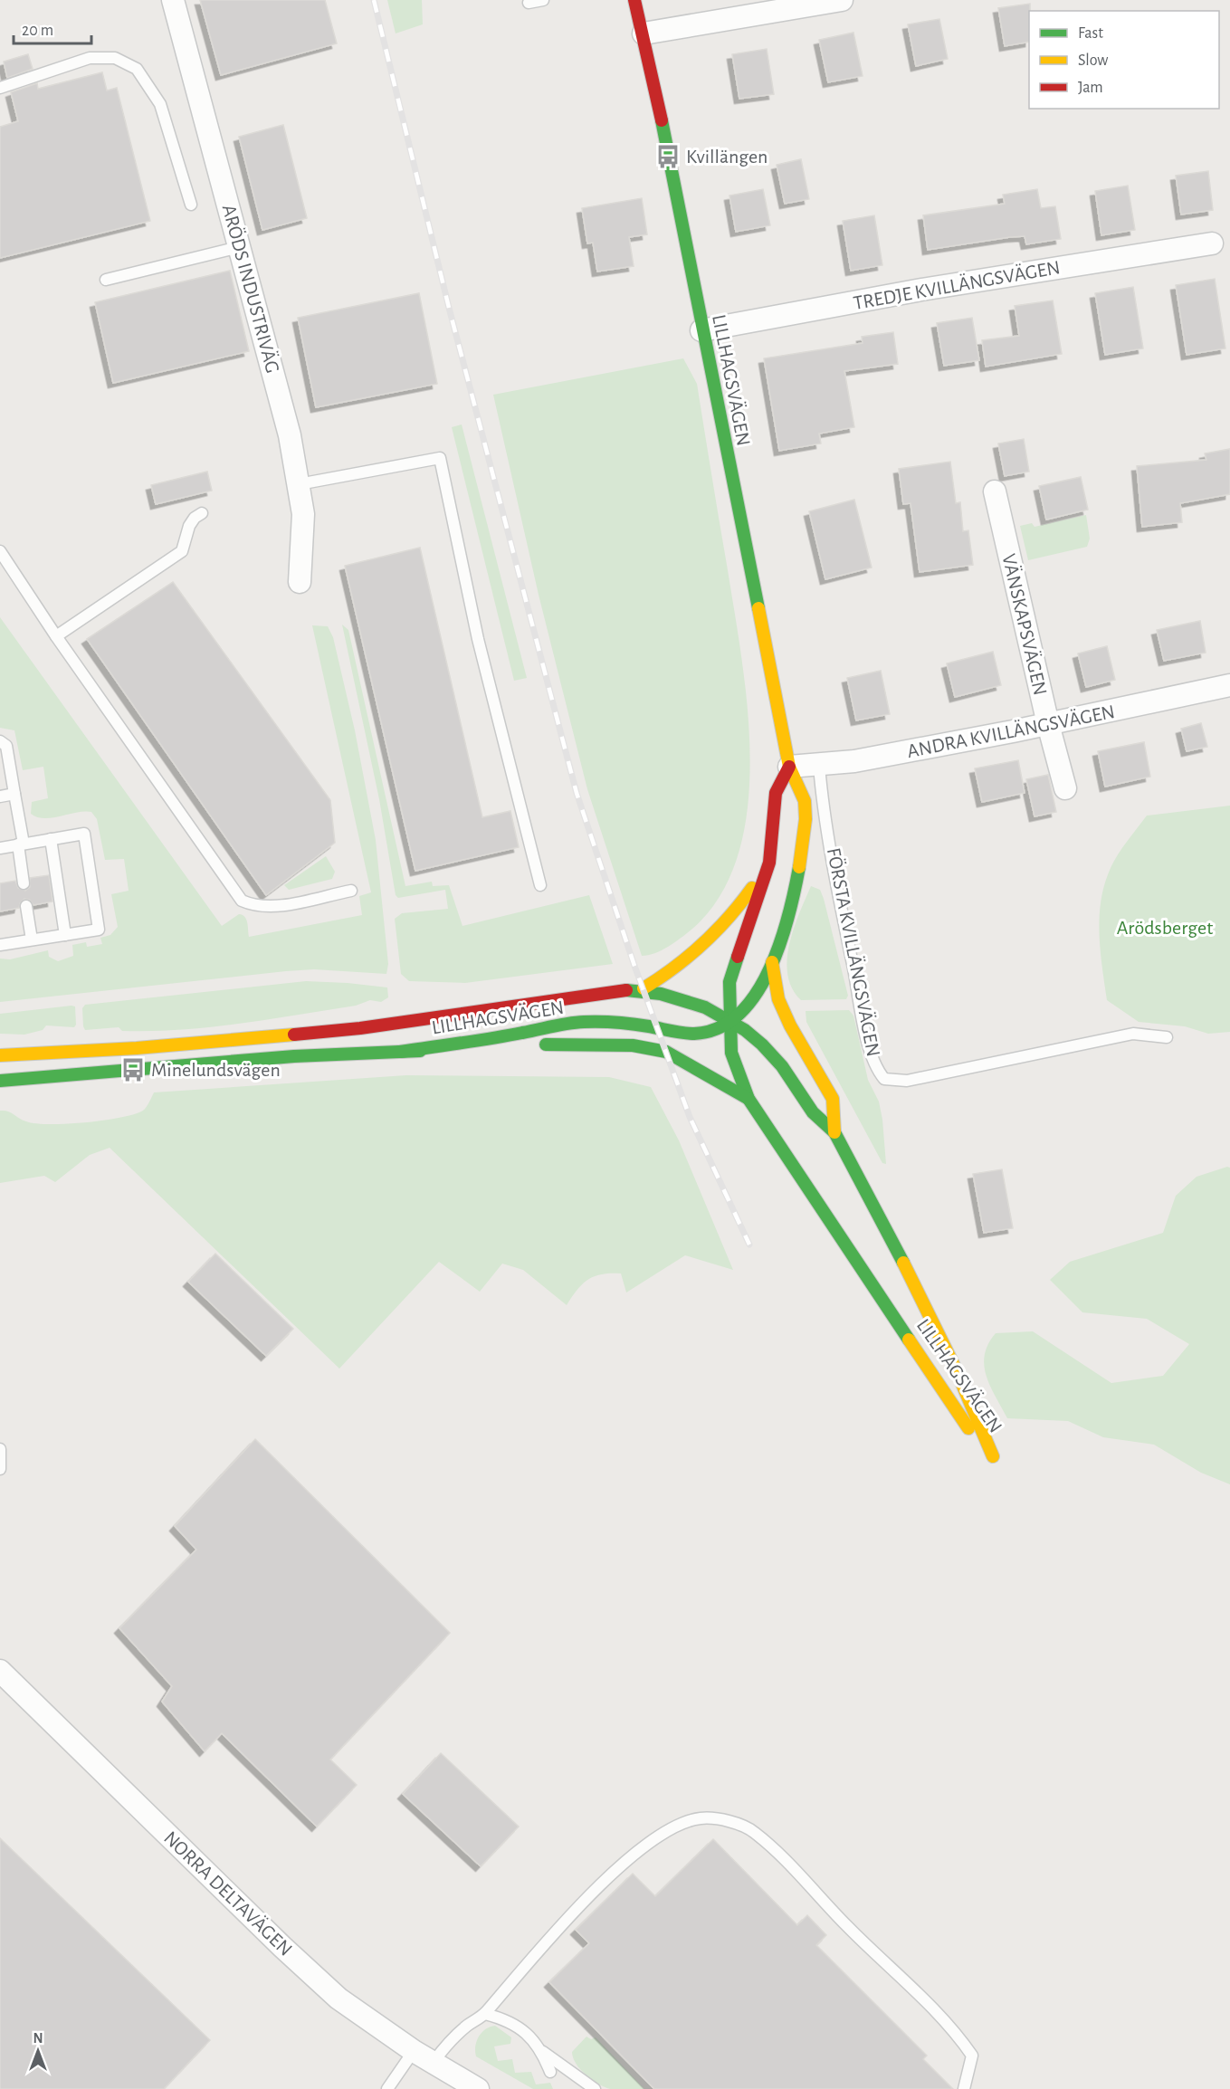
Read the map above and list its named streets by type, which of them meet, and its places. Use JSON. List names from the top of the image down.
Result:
{
  "streets": {
    "main road": ["LILLHAGSVÄGEN"],
    "street": [
      "TREDJE KVILLÄNGSVÄGEN",
      "ARÖDS INDUSTRIVÄG",
      "VÄNSKAPSVÄGEN",
      "ANDRA KVILLÄNGSVÄGEN",
      "NORRA DELTAVÄGEN"
    ],
    "lane": ["FÖRSTA KVILLÄNGSVÄGEN"]
  },
  "crossings": [
    ["TREDJE KVILLÄNGSVÄGEN", "LILLHAGSVÄGEN"],
    ["LILLHAGSVÄGEN", "ANDRA KVILLÄNGSVÄGEN"],
    ["VÄNSKAPSVÄGEN", "ANDRA KVILLÄNGSVÄGEN"],
    ["ANDRA KVILLÄNGSVÄGEN", "FÖRSTA KVILLÄNGSVÄGEN"]
  ],
  "parks": ["Arödsberget"],
  "places": {
    "bus stop": ["Kvillängen", "Minelundsvägen"]
  },
  "legend": ["Fast", "Slow", "Jam"],
  "scale_bar": "20 m",
  "north": "top"
}
